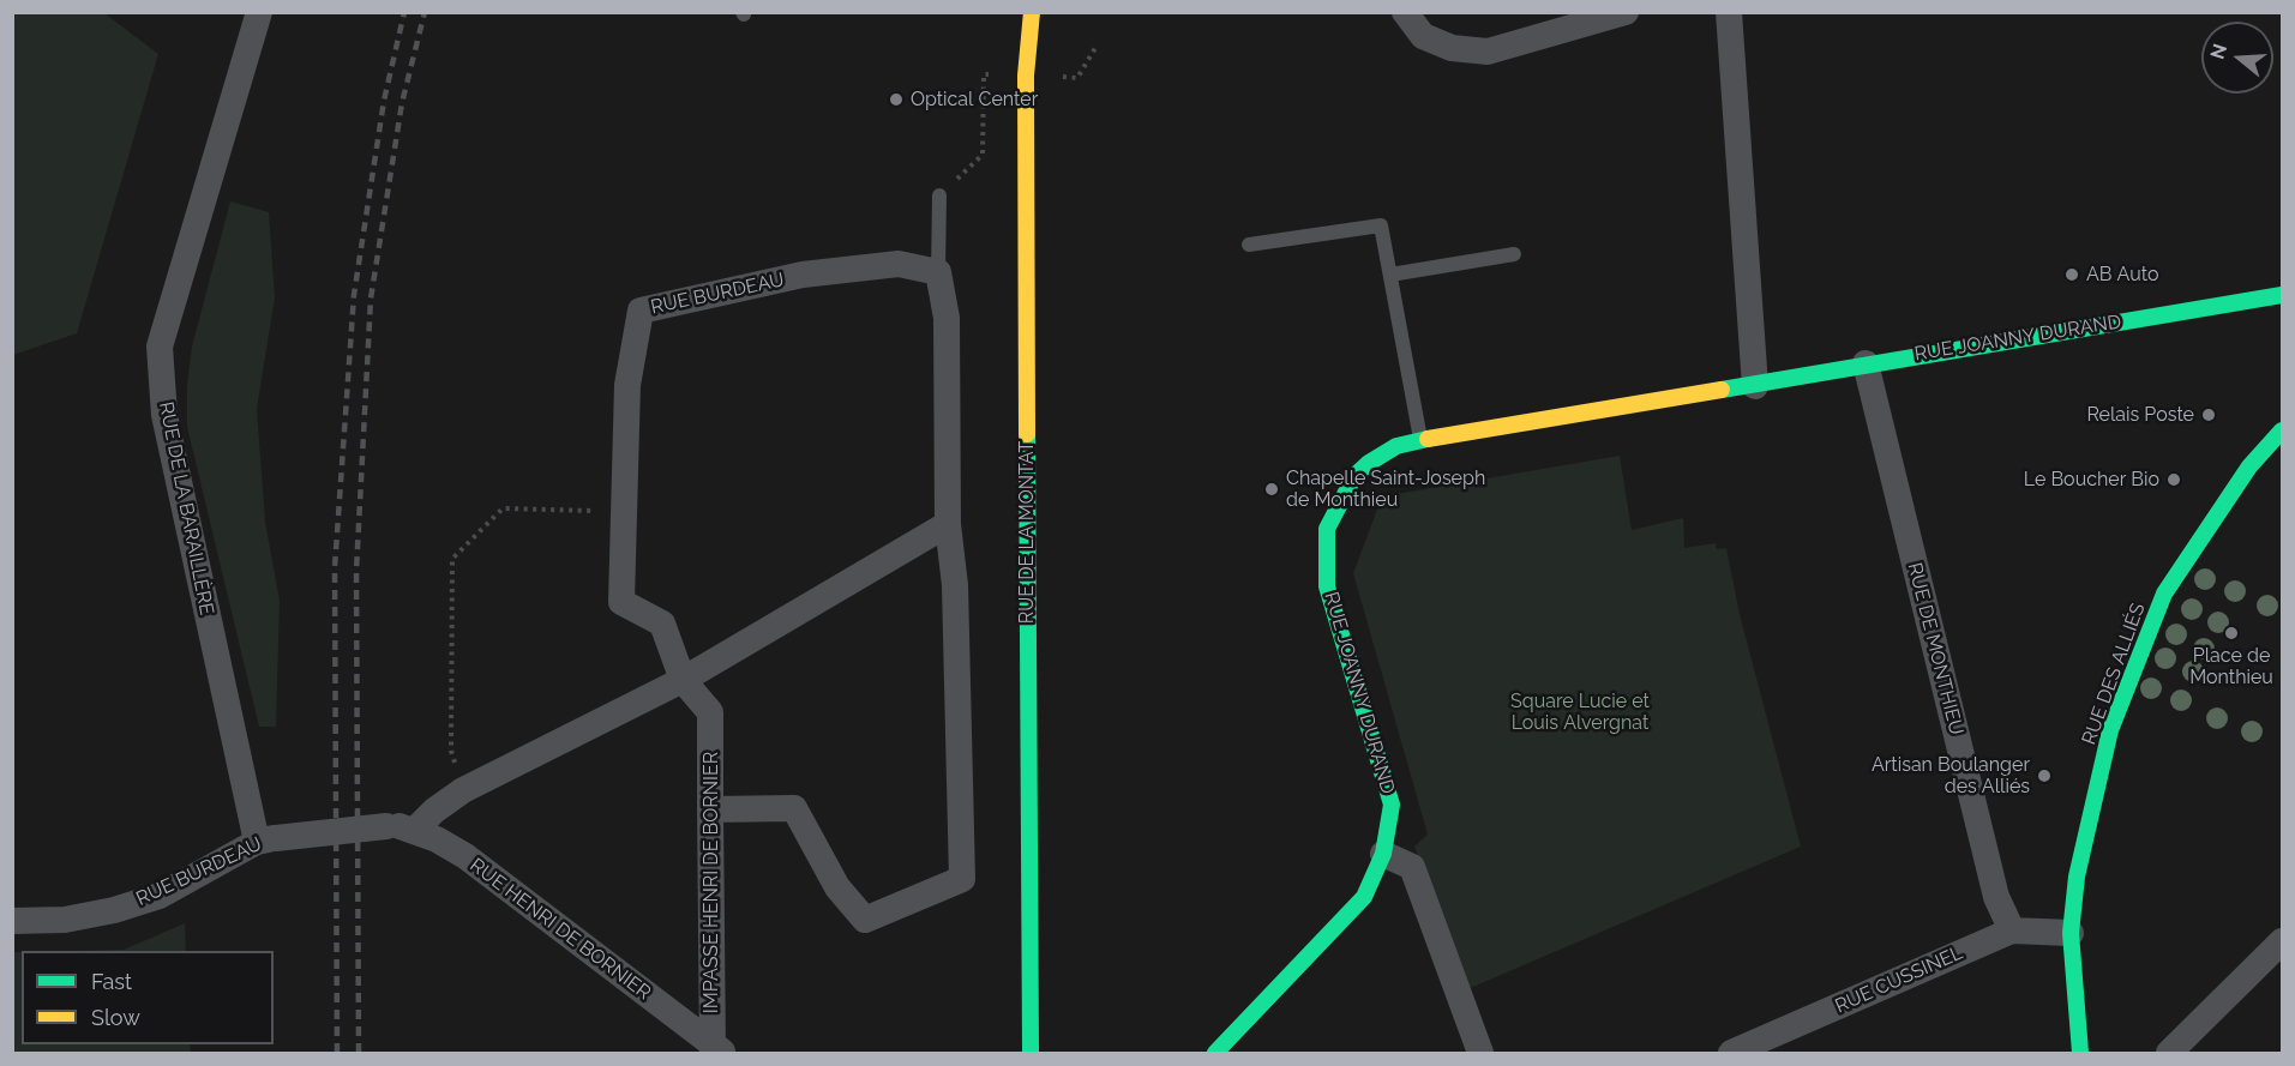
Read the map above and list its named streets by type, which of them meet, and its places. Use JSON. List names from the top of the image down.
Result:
{
  "streets": {
    "street": [
      "RUE BURDEAU",
      "RUE JOANNY DURAND",
      "RUE DE LA BARAILLÈRE",
      "RUE DE LA MONTAT",
      "RUE DE MONTHIEU",
      "RUE DES ALLIÉS",
      "IMPASSE HENRI DE BORNIER",
      "RUE HENRI DE BORNIER",
      "RUE CUSSINEL"
    ]
  },
  "crossings": [
    ["RUE BURDEAU", "RUE DE LA BARAILLÈRE"],
    ["RUE BURDEAU", "IMPASSE HENRI DE BORNIER"],
    ["RUE BURDEAU", "RUE HENRI DE BORNIER"],
    ["RUE JOANNY DURAND", "RUE DE MONTHIEU"],
    ["RUE DE MONTHIEU", "RUE CUSSINEL"],
    ["RUE DES ALLIÉS", "RUE CUSSINEL"],
    ["IMPASSE HENRI DE BORNIER", "RUE HENRI DE BORNIER"]
  ],
  "parks": ["Square Lucie et Louis Alvergnat"],
  "places": [
    "Optical Center",
    "AB Auto",
    "Relais Poste",
    "Le Boucher Bio",
    "Chapelle Saint-Joseph de Monthieu",
    "Place de Monthieu",
    "Artisan Boulanger des Alliés"
  ],
  "legend": ["Fast", "Slow"],
  "north": "left"
}
